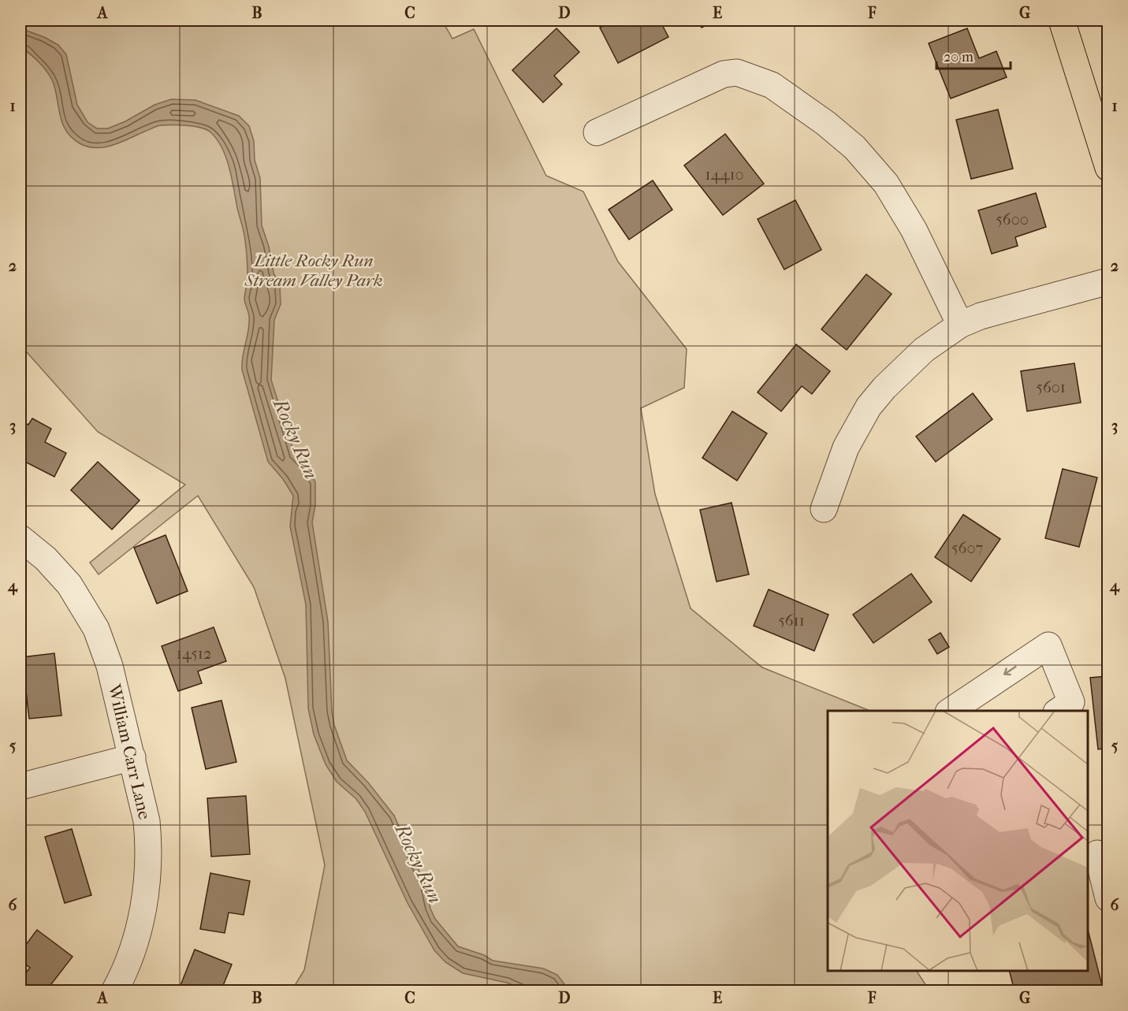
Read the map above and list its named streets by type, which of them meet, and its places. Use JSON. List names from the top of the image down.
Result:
{
  "streets": {
    "street": ["William Carr Lane"]
  },
  "water": ["Rocky Run"],
  "parks": ["Little Rocky Run Stream Valley Park"],
  "house_numbers": [
    "14410",
    "5600",
    "5601",
    "5607",
    "5611",
    "14512"
  ],
  "scale_bar": "20 m",
  "grid": {
    "columns": [
      "A",
      "B",
      "C",
      "D",
      "E",
      "F",
      "G"
    ],
    "rows": [
      "1",
      "2",
      "3",
      "4",
      "5",
      "6"
    ]
  }
}
